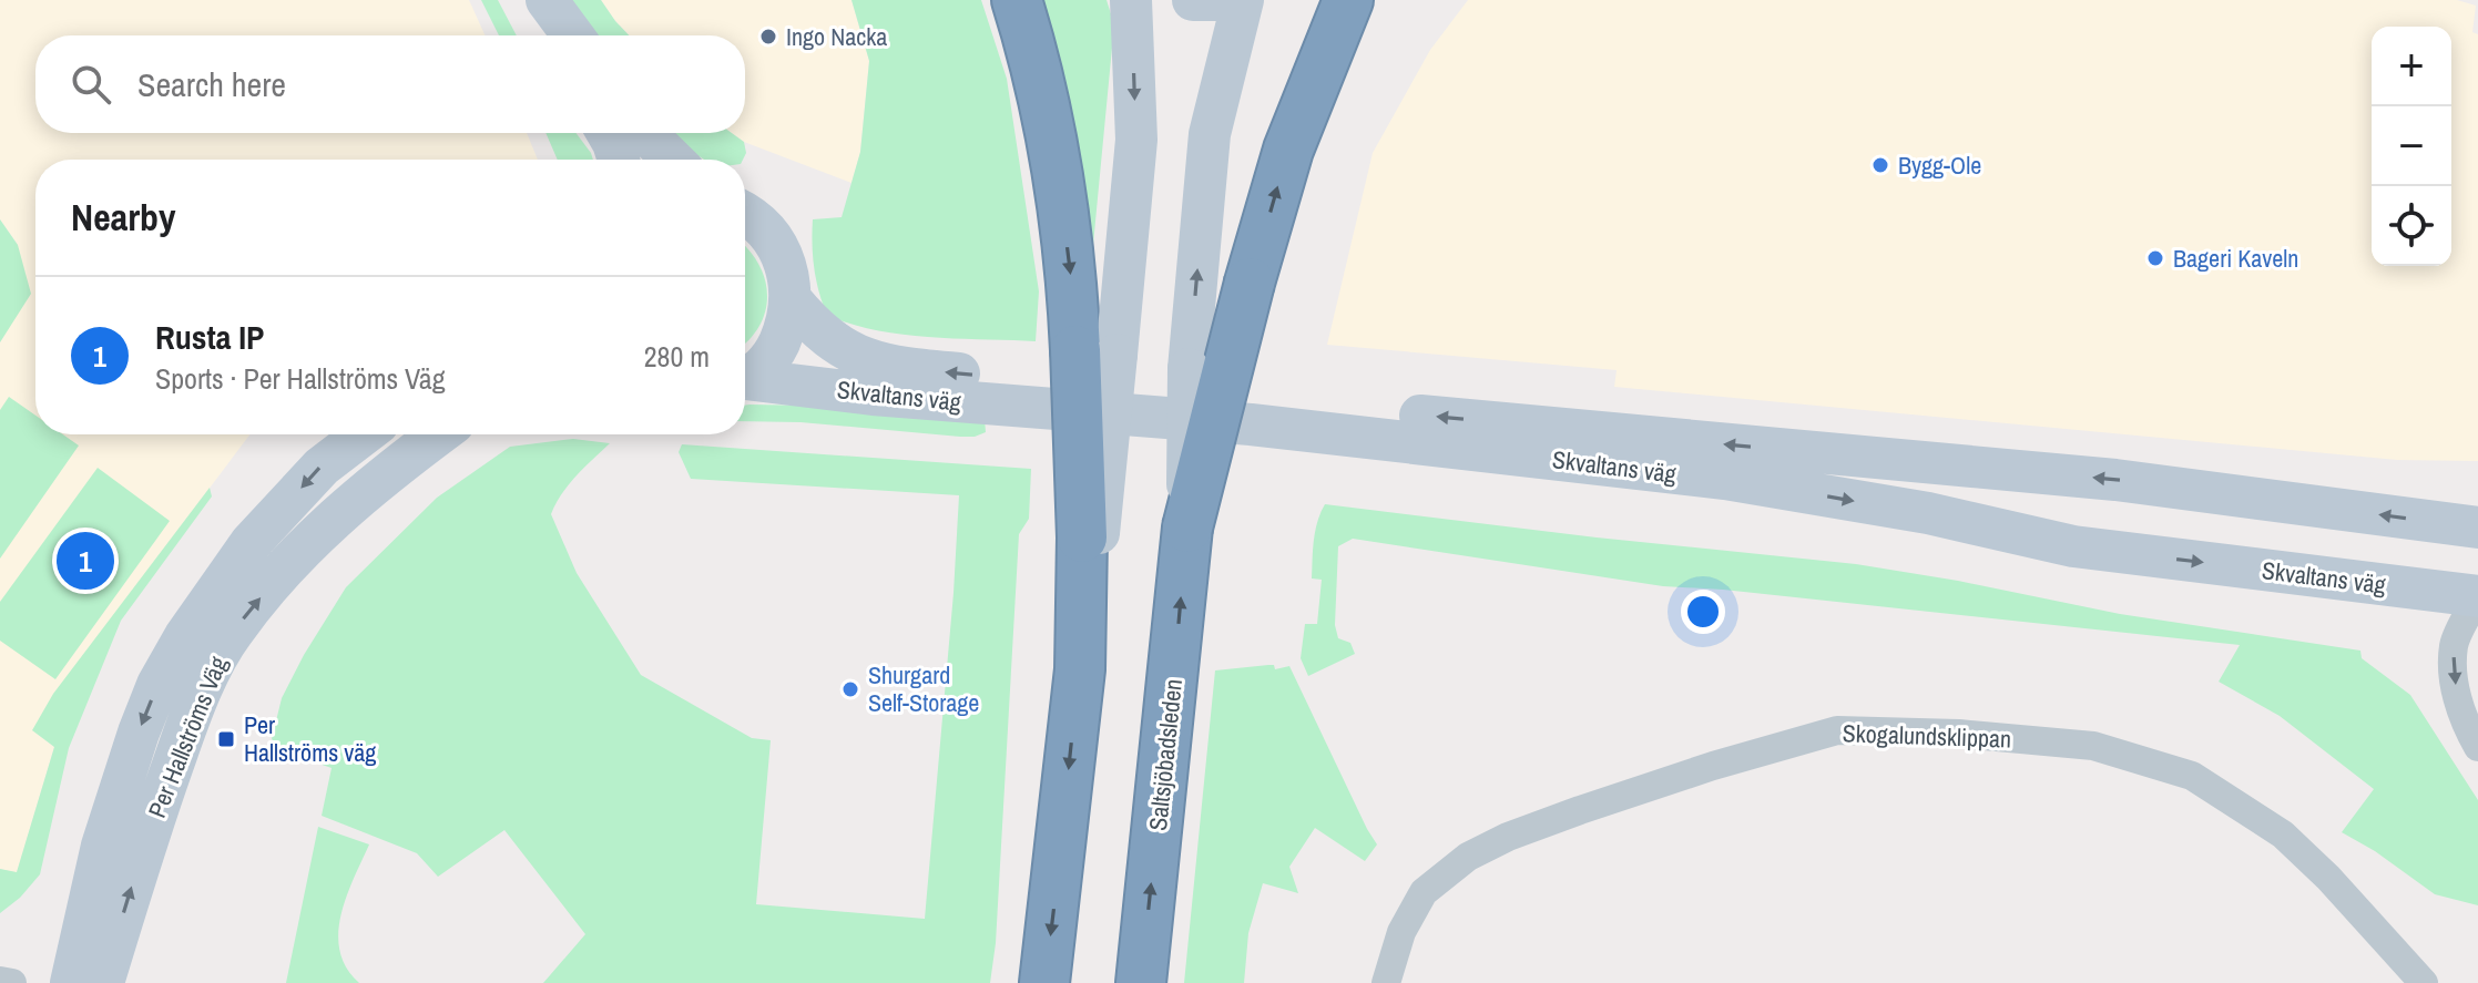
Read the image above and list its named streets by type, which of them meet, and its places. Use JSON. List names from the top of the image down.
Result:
{
  "streets": {
    "highway": ["Saltsjöbadsleden"],
    "main road": ["Skvaltans väg", "Per Hallströms Väg"],
    "street": ["Skogalundsklippan"]
  },
  "places": {
    "other": [
      "Ingo Nacka",
      "Bygg-Ole",
      "Bageri Kaveln",
      "Shurgard Self-Storage"
    ],
    "transit": ["Per Hallströms väg"]
  },
  "page": {
    "map_buttons": ["+", "−"],
    "search": "Search here",
    "heading": "Nearby",
    "list": [
      {
        "mark": "1",
        "name": "Rusta IP",
        "note": "Sports · Per Hallströms Väg",
        "value": "280 m"
      }
    ],
    "pins": "1"
  }
}
